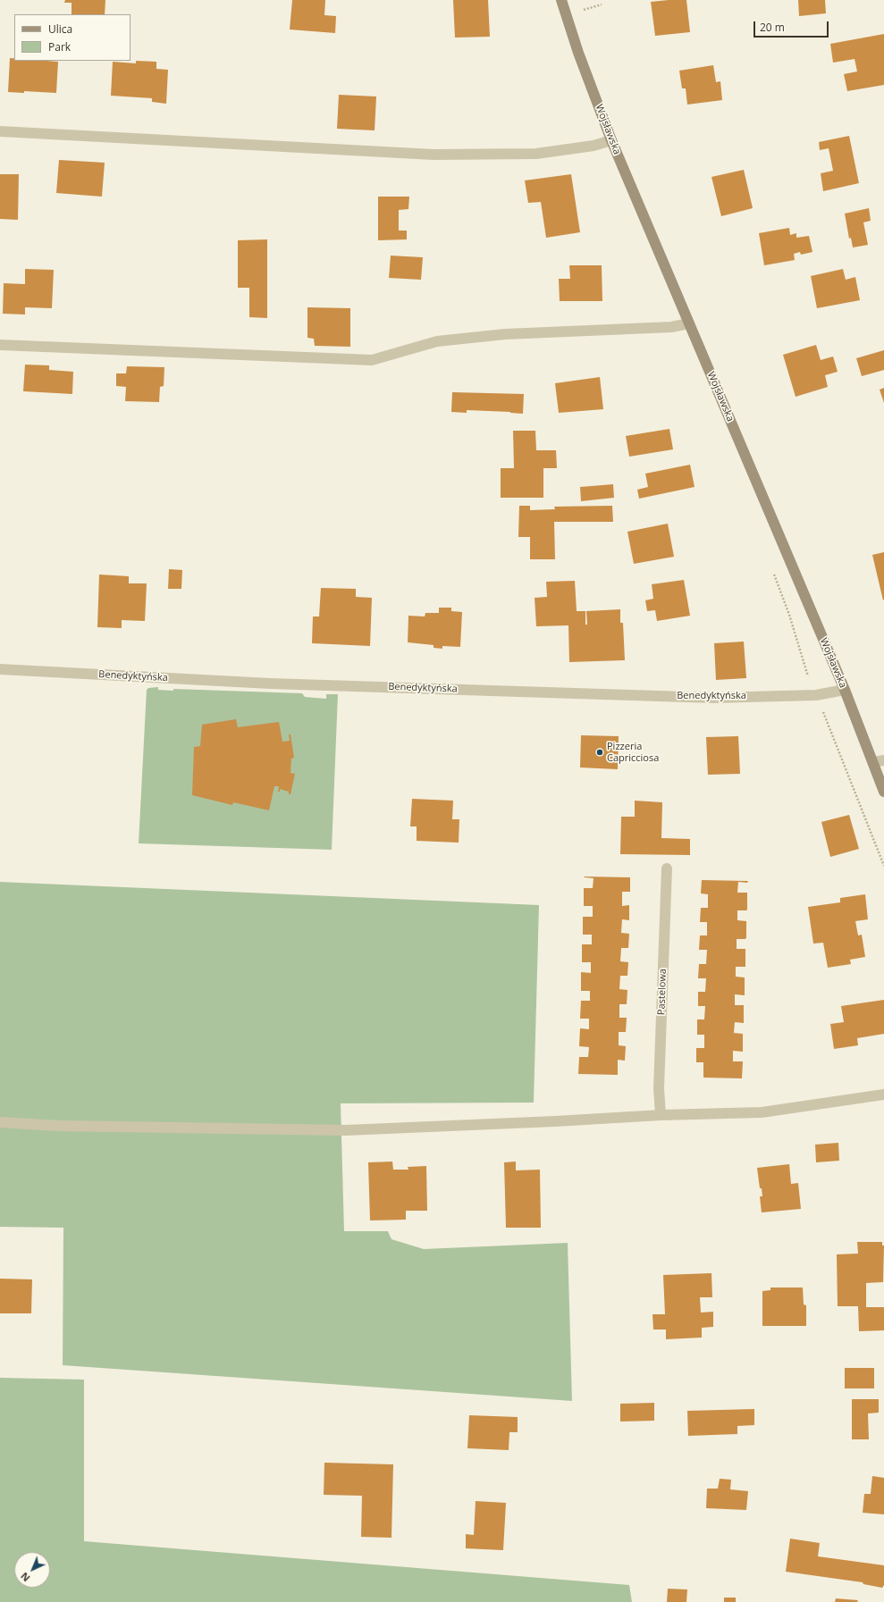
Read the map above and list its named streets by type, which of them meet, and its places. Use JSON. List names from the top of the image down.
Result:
{
  "streets": {
    "street": ["Wojsławska", "Benedyktyńska", "Pastelowa"]
  },
  "crossings": [
    ["Wojsławska", "Benedyktyńska"]
  ],
  "places": ["Pizzeria Capricciosa"],
  "legend": ["Ulica", "Park"],
  "scale_bar": "20 m",
  "north": "bottom left"
}
